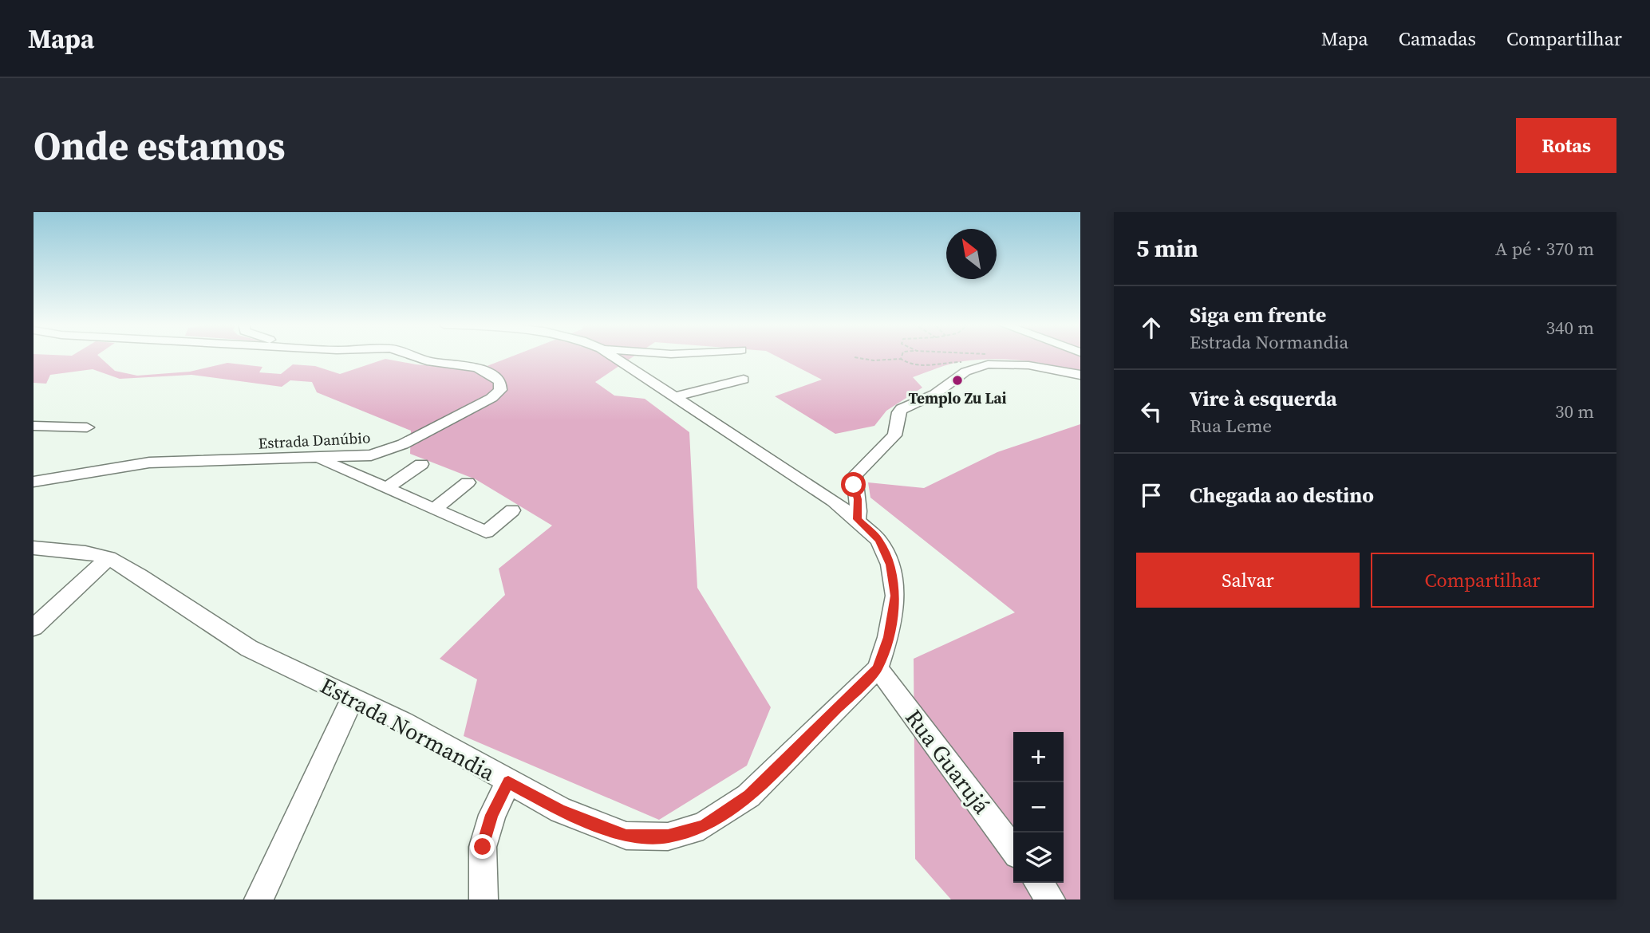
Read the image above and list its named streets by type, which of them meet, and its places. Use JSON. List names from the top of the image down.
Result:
{
  "streets": {
    "street": ["Estrada Danúbio", "Estrada Normandia", "Rua Guarujá"]
  },
  "crossings": [
    ["Estrada Normandia", "Rua Guarujá"]
  ],
  "places": ["Templo Zu Lai"],
  "north": "top left",
  "page": {
    "header": "Mapa",
    "nav": ["Mapa", "Camadas", "Compartilhar"],
    "buttons": [
      "Rotas",
      ["Salvar", "Compartilhar"]
    ],
    "title": "Onde estamos",
    "heading": ["5 min", "A pé · 370 m"],
    "list": [
      ["Siga em frente", "Estrada Normandia", "340 m"],
      ["Vire à esquerda", "Rua Leme", "30 m"],
      "Chegada ao destino"
    ],
    "map_buttons": ["+", "−"]
  }
}
